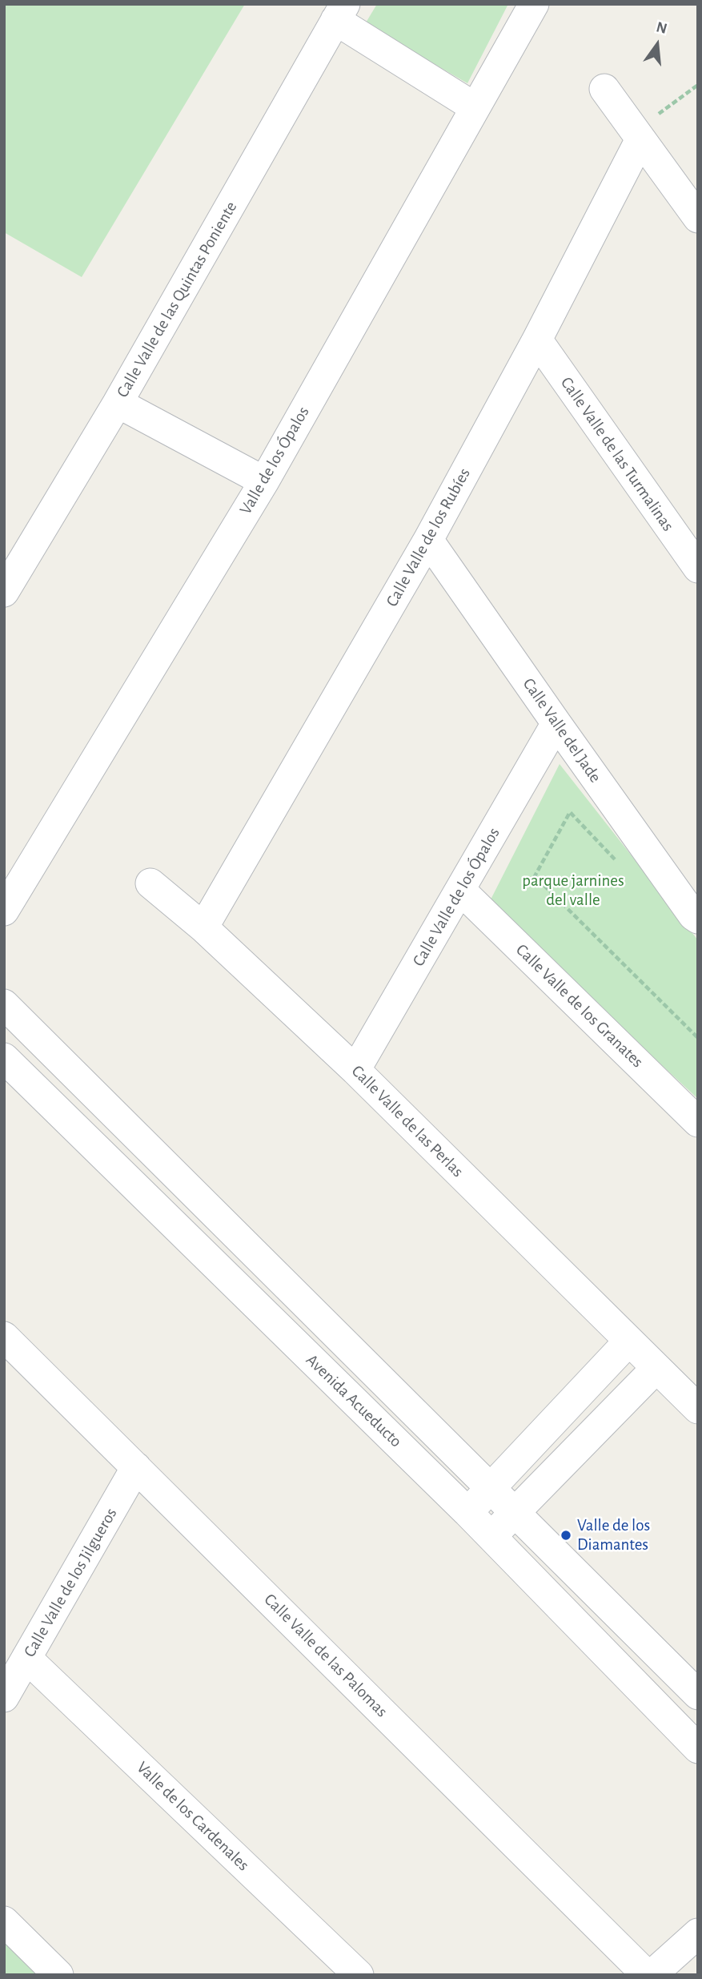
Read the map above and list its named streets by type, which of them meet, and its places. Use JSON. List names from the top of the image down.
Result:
{
  "streets": {
    "street": [
      "Calle Valle de las Quintas Poniente",
      "Calle Valle de las Turmalinas",
      "Valle de los Ópalos",
      "Calle Valle de los Rubíes",
      "Calle Valle del Jade",
      "Calle Valle de los Ópalos",
      "Calle Valle de los Granates",
      "Calle Valle de las Perlas",
      "Avenida Acueducto",
      "Calle Valle de los Jilgueros",
      "Calle Valle de las Palomas",
      "Valle de los Cardenales"
    ]
  },
  "crossings": [
    ["Calle Valle de las Turmalinas", "Calle Valle de los Rubíes"],
    ["Calle Valle de los Rubíes", "Calle Valle del Jade"],
    ["Calle Valle de los Rubíes", "Calle Valle de las Perlas"],
    ["Calle Valle del Jade", "Calle Valle de los Ópalos"],
    ["Calle Valle de los Ópalos", "Calle Valle de los Granates"],
    ["Calle Valle de los Ópalos", "Calle Valle de las Perlas"],
    ["Calle Valle de los Jilgueros", "Calle Valle de las Palomas"],
    ["Calle Valle de los Jilgueros", "Valle de los Cardenales"]
  ],
  "parks": ["parque jarnines del valle"],
  "places": ["Valle de los Diamantes"],
  "north": "top"
}
